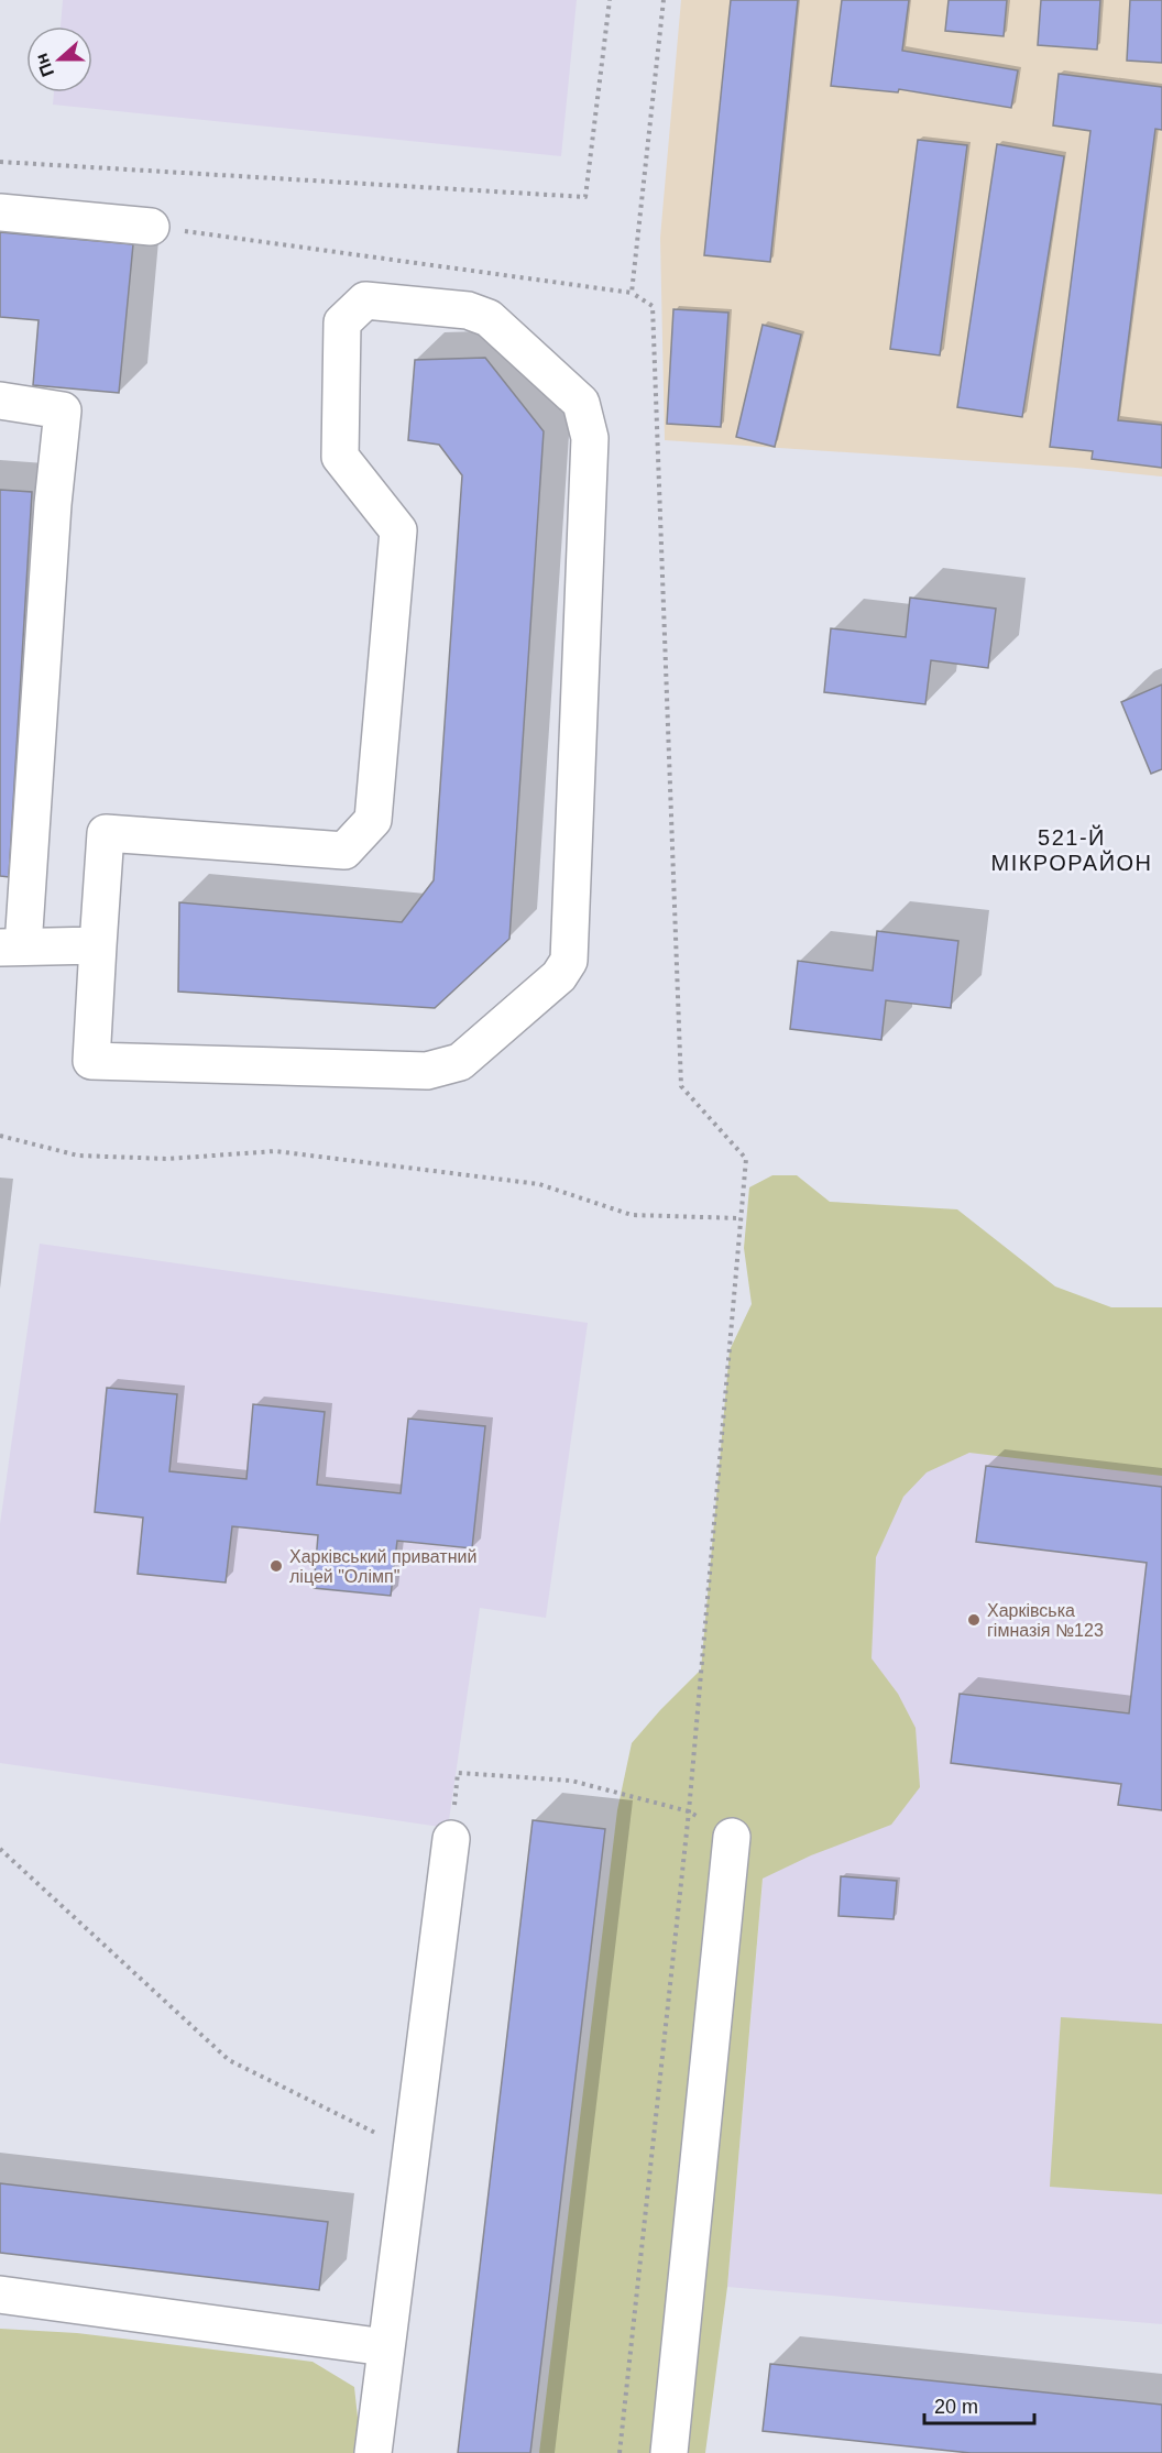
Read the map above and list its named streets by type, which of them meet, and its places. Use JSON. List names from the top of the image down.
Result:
{
  "districts": ["521-Й МІКРОРАЙОН"],
  "places": ["Харківський приватний ліцей \"Олімп\"", "Харківська гімназія №123"],
  "scale_bar": "20 m",
  "north": "left"
}
